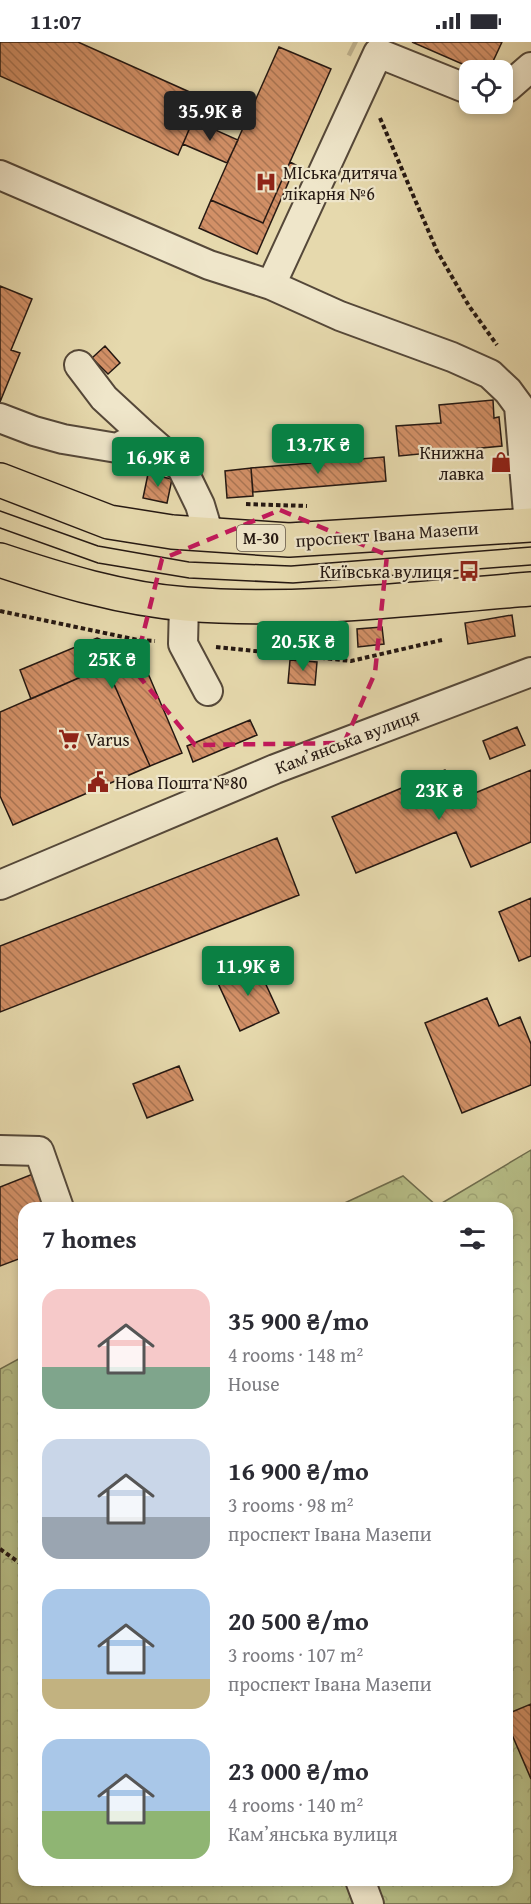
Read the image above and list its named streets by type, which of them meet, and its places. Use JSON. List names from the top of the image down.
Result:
{
  "streets": {
    "highway": ["проспект Івана Мазепи", "М-30"],
    "street": ["Камʼянська вулиця"]
  },
  "places": {
    "hospital": ["МІська дитяча лікарня №6"],
    "shop": ["Книжна лавка"],
    "bus stop": ["Київська вулиця"],
    "supermarket": ["Varus"],
    "public building": ["Нова Пошта №80"]
  },
  "page": {
    "status": "11:07",
    "price": [
      "35.9K ₴",
      "13.7K ₴",
      "16.9K ₴",
      "20.5K ₴",
      "25K ₴",
      "23K ₴",
      "11.9K ₴"
    ],
    "heading": "7 homes",
    "list": [
      {
        "name": "35 900 ₴/mo",
        "note": "4 rooms · 148 m² · House"
      },
      {
        "name": "16 900 ₴/mo",
        "note": "3 rooms · 98 m² · проспект Івана Мазепи"
      },
      {
        "name": "20 500 ₴/mo",
        "note": "3 rooms · 107 m² · проспект Івана Мазепи"
      },
      {
        "name": "23 000 ₴/mo",
        "note": "4 rooms · 140 m² · Камʼянська вулиця"
      }
    ]
  }
}
